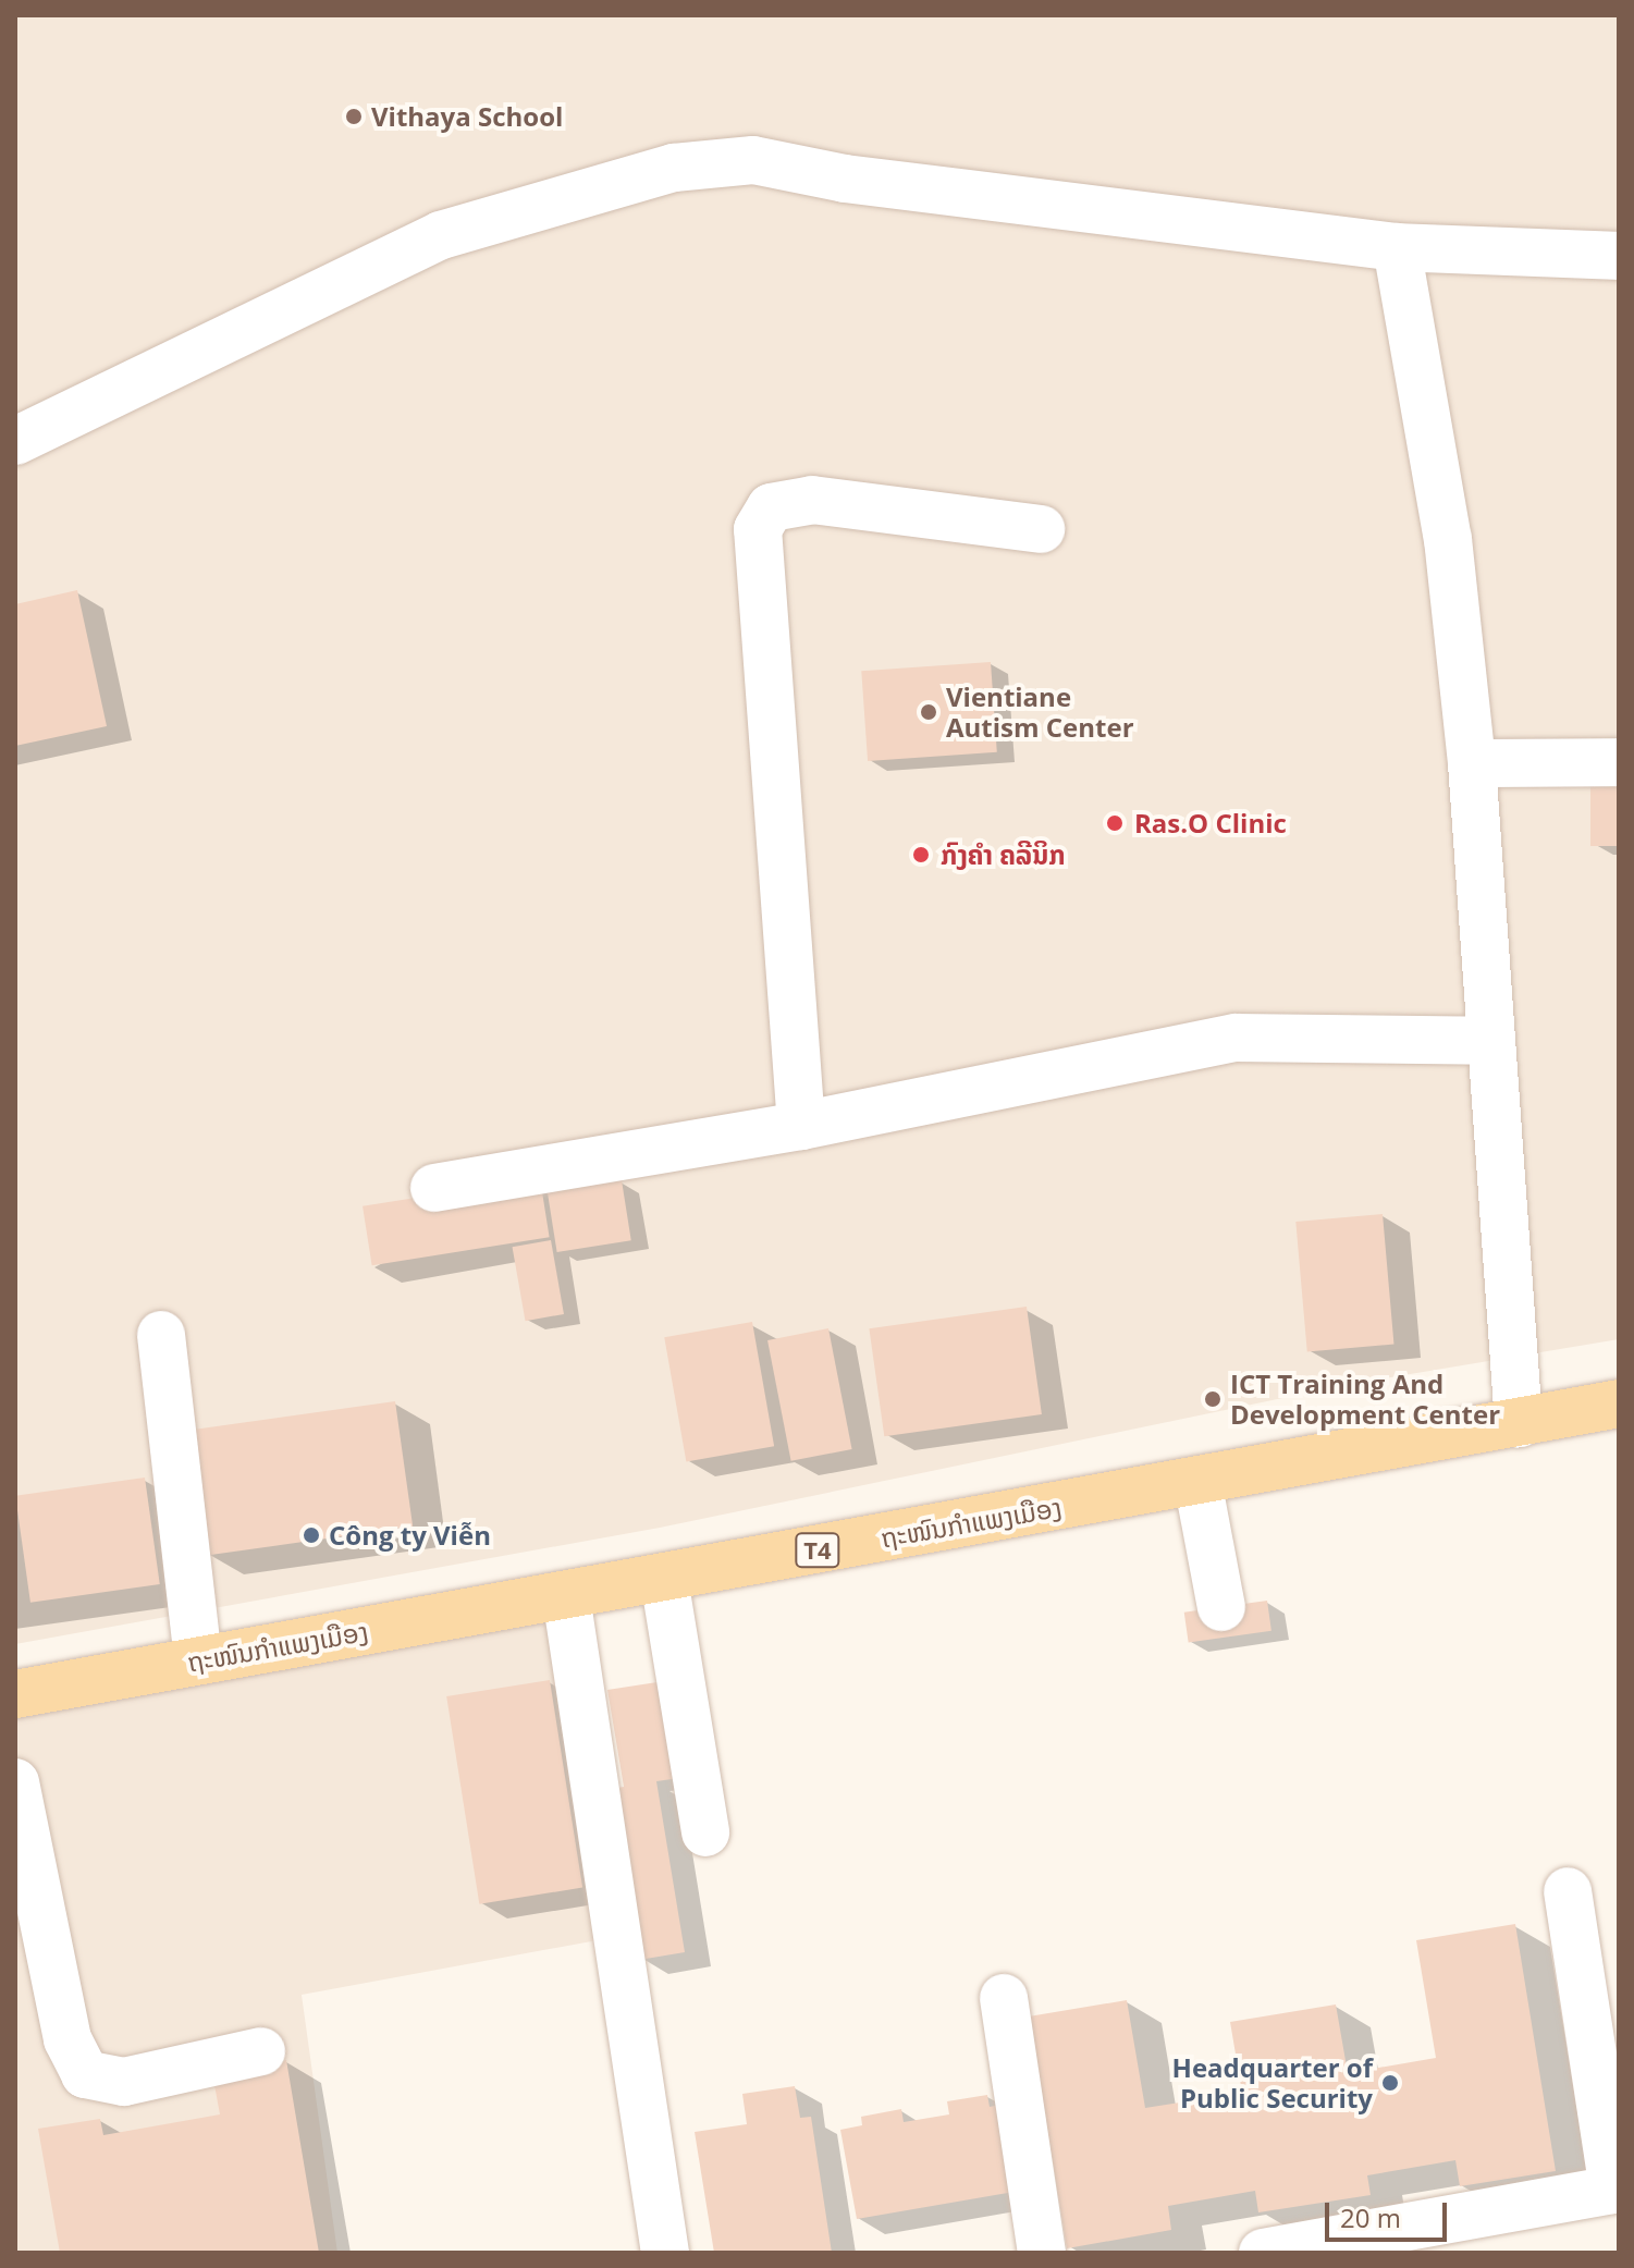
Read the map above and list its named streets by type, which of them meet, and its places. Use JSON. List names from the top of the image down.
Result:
{
  "streets": {
    "main road": ["ຖະໜົນກຳແພງເມືອງ", "T4"]
  },
  "places": [
    "Vithaya School",
    "Vientiane Autism Center",
    "Ras.O Clinic",
    "ກົງຄຳ ຄລີນິກ",
    "ICT Training And Development Center",
    "Công ty Viễn",
    "Headquarter of Public Security"
  ],
  "scale_bar": "20 m"
}
